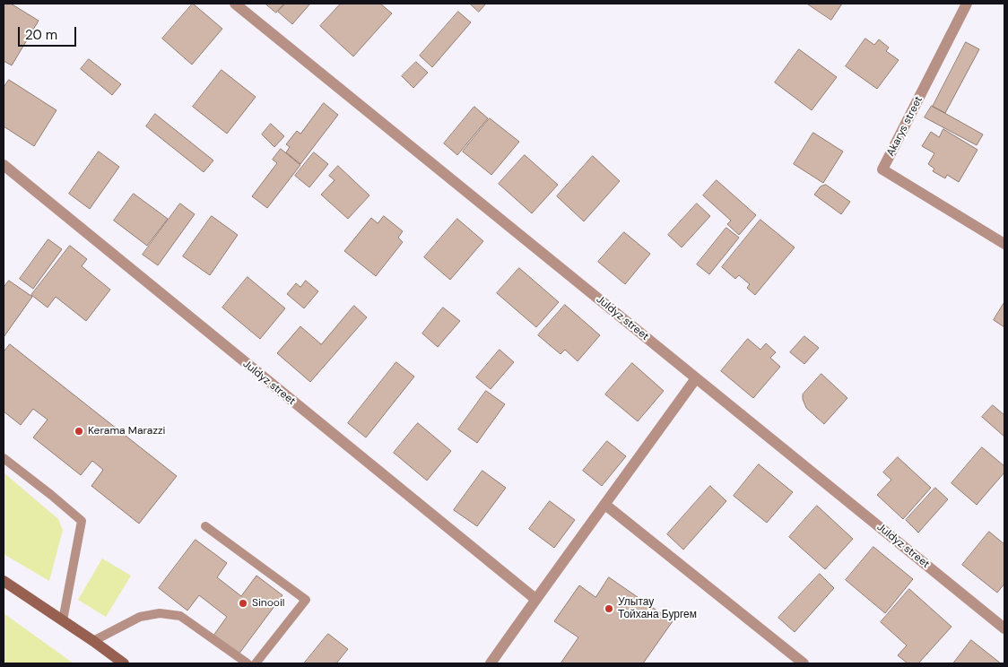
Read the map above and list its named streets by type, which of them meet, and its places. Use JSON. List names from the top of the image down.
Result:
{
  "streets": {
    "street": ["Akarys street", "Juldyz street"]
  },
  "places": ["Kerama Marazzi", "Sinooil", "Улытау Тойхана Бургем"],
  "scale_bar": "20 m"
}
